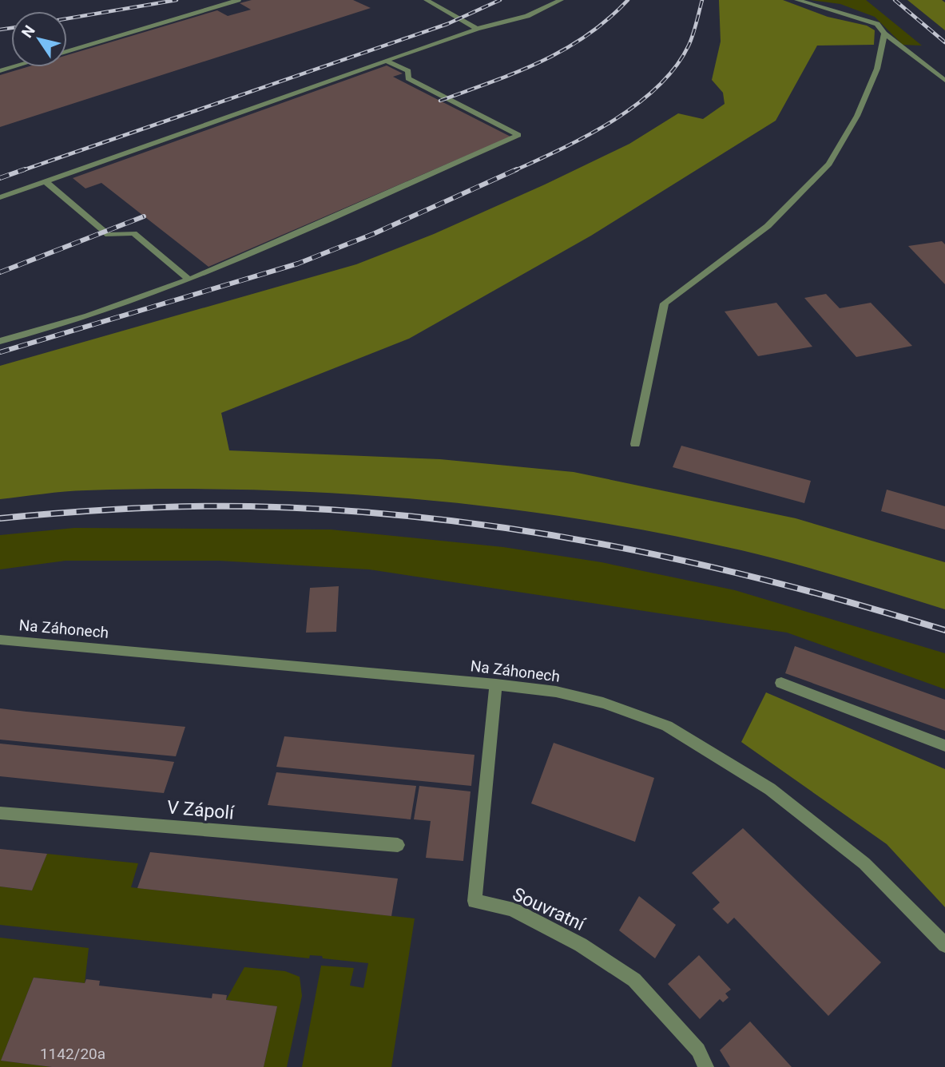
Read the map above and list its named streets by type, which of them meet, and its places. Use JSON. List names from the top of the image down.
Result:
{
  "streets": {
    "street": ["Na Záhonech", "V Zápolí", "Souvratní"]
  },
  "crossings": [
    ["Na Záhonech", "Souvratní"]
  ],
  "house_numbers": ["1142/20a"],
  "north": "top left"
}
